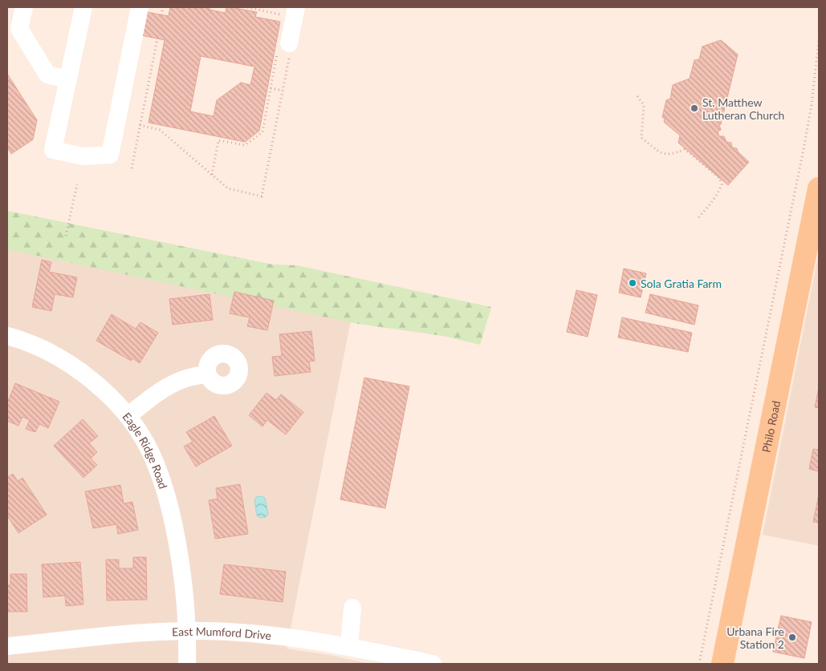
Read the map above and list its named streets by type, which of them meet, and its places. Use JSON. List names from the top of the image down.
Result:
{
  "streets": {
    "main road": ["Philo Road"],
    "street": ["Eagle Ridge Road", "East Mumford Drive"]
  },
  "crossings": [
    ["Eagle Ridge Road", "East Mumford Drive"]
  ],
  "places": ["St. Matthew Lutheran Church", "Sola Gratia Farm", "Urbana Fire Station 2"]
}
